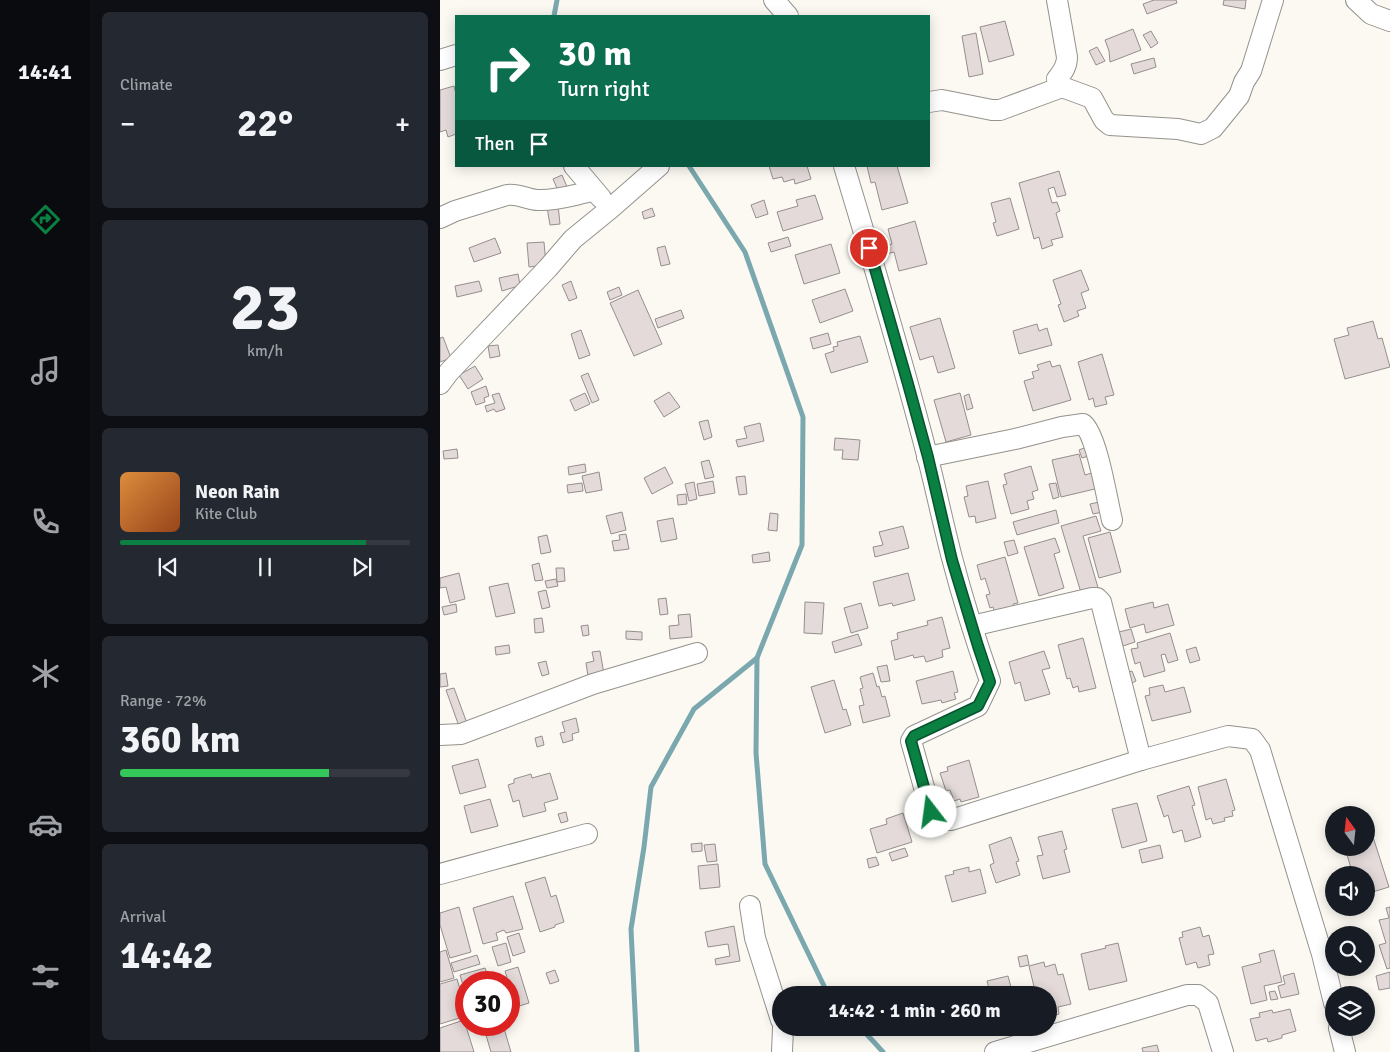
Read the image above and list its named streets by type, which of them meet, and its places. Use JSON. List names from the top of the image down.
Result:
{
  "north": "top",
  "page": {
    "tabs": "14:41",
    "tile": [
      "Climate",
      ["23", "km/h"],
      ["Range · 72%", "360 km"],
      ["Arrival", "14:42"]
    ],
    "turn": ["30 m", "Turn right"],
    "heat": ["−", "22°", "+"],
    "then": "Then",
    "song": ["Neon Rain", "Kite Club"],
    "limit": "30",
    "trip": "14:42 · 1 min · 260 m"
  }
}
